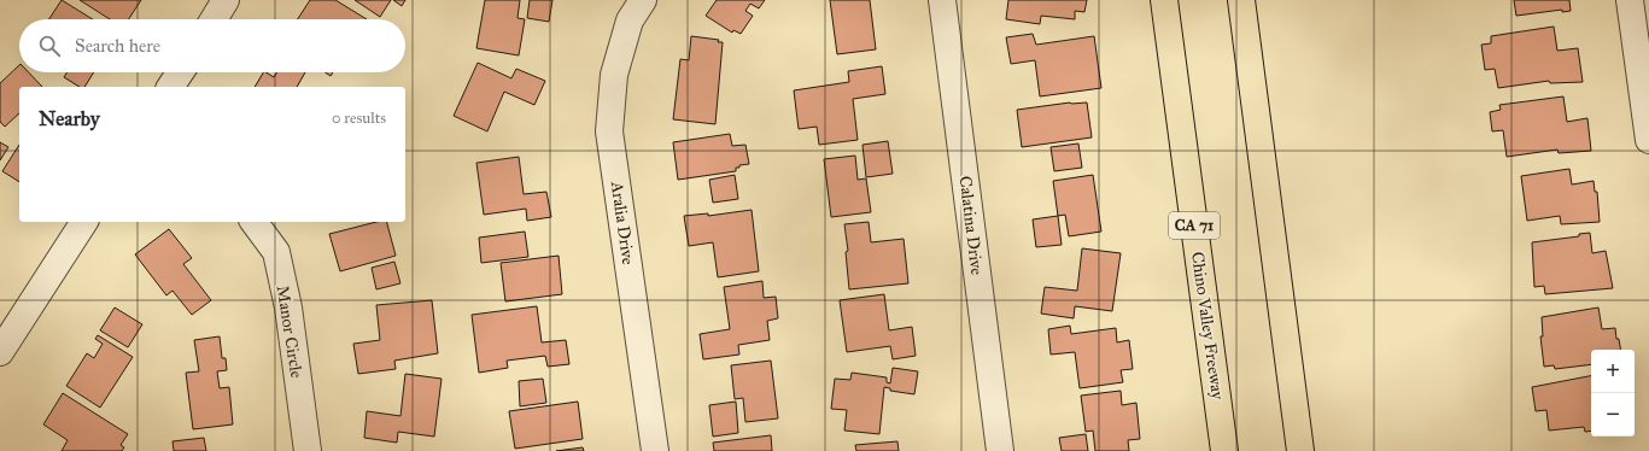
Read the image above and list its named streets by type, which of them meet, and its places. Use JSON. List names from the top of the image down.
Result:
{
  "streets": {
    "highway": ["CA 71", "Chino Valley Freeway"],
    "street": ["Aralia Drive", "Calatina Drive", "Manor Circle"]
  },
  "page": {
    "search": "Search here",
    "heading": ["Nearby", "0 results"],
    "map_buttons": ["+", "−"]
  }
}
